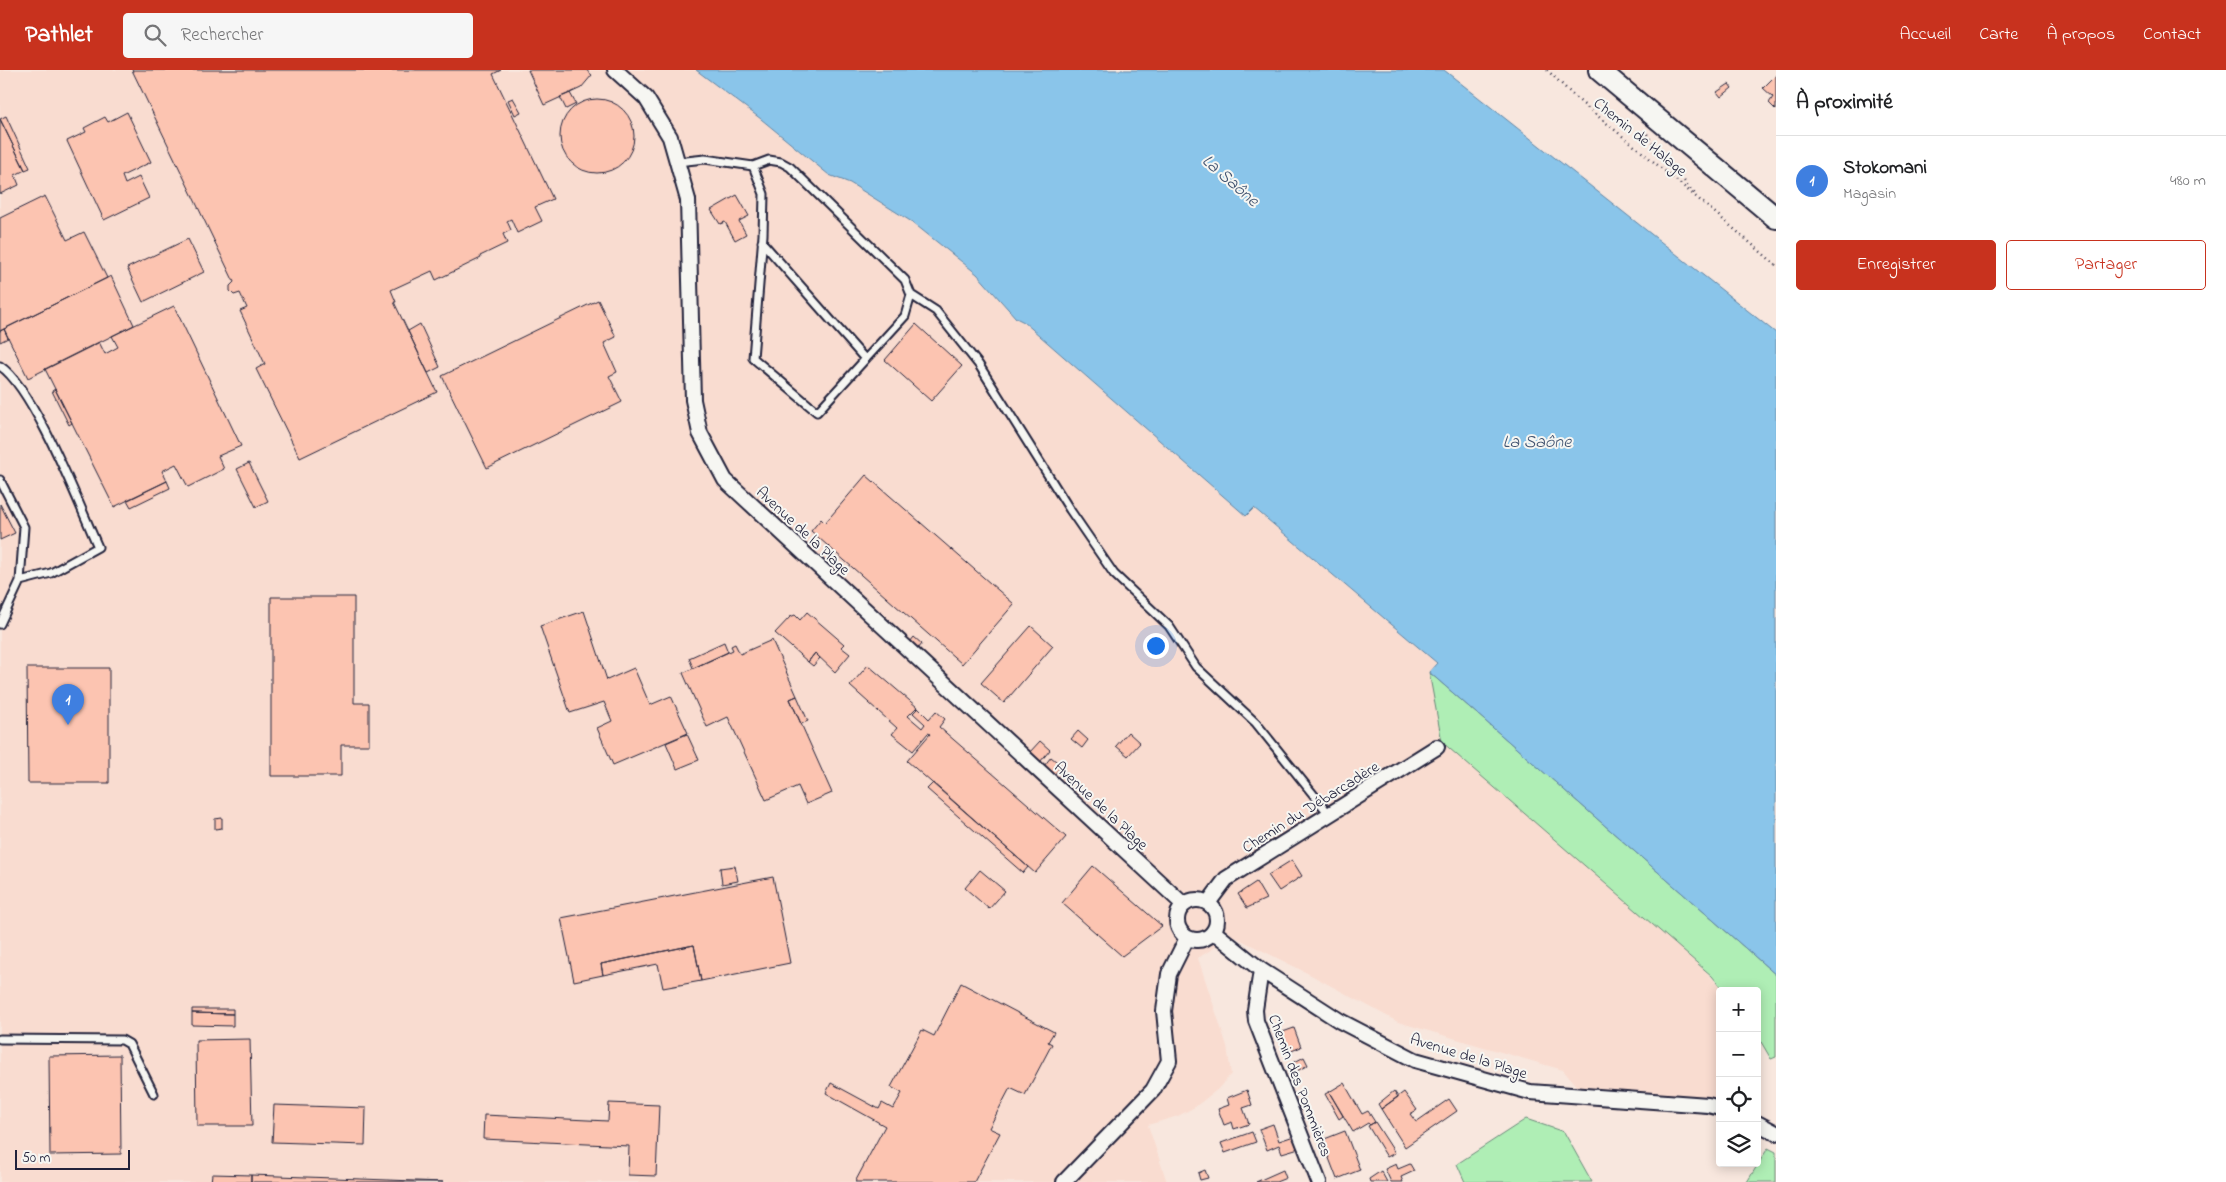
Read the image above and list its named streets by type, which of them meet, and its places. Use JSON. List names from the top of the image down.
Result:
{
  "streets": {
    "street": ["Avenue de la Plage", "Chemin du Débarcadère", "Chemin des Pommières"],
    "path": ["Chemin de Halage"]
  },
  "crossings": [
    ["Avenue de la Plage", "Chemin du Débarcadère"],
    ["Avenue de la Plage", "Chemin des Pommières"]
  ],
  "water": ["La Saône"],
  "scale_bar": "50 m",
  "page": {
    "header": "Pathlet",
    "search": "Rechercher",
    "nav": [
      "Accueil",
      "Carte",
      "À propos",
      "Contact"
    ],
    "heading": "À proximité",
    "list": [
      {
        "mark": "1",
        "name": "Stokomani",
        "note": "Magasin",
        "value": "480 m"
      }
    ],
    "buttons": ["Enregistrer", "Partager"],
    "pins": "1",
    "map_buttons": ["+", "−"],
    "scale": "50 m"
  }
}
